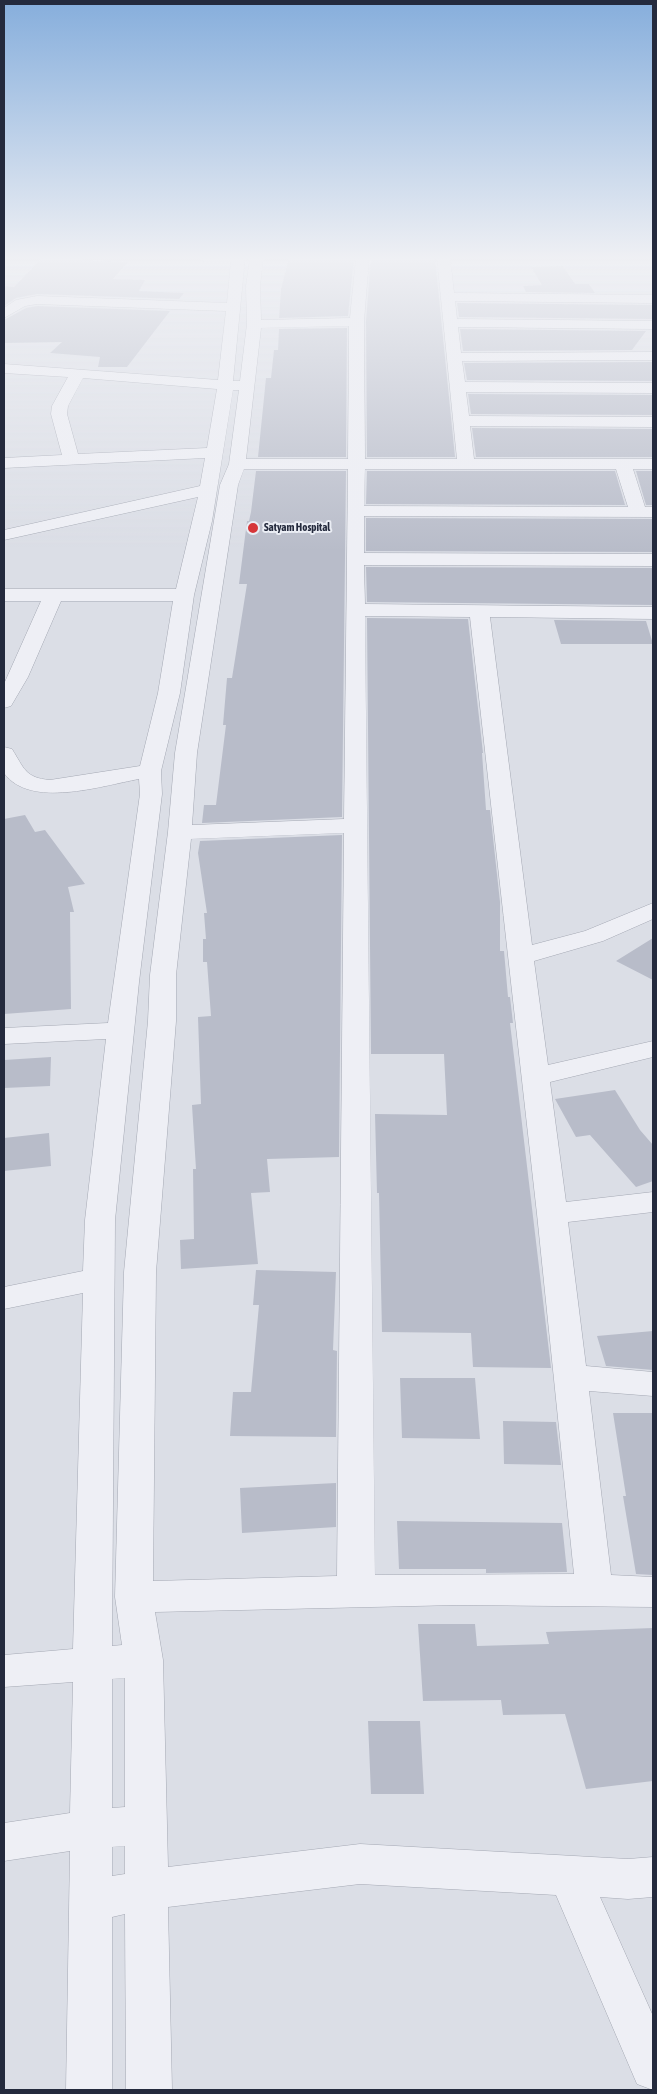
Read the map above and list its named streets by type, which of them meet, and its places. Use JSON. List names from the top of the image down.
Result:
{
  "places": ["Satyam Hospital"]
}
